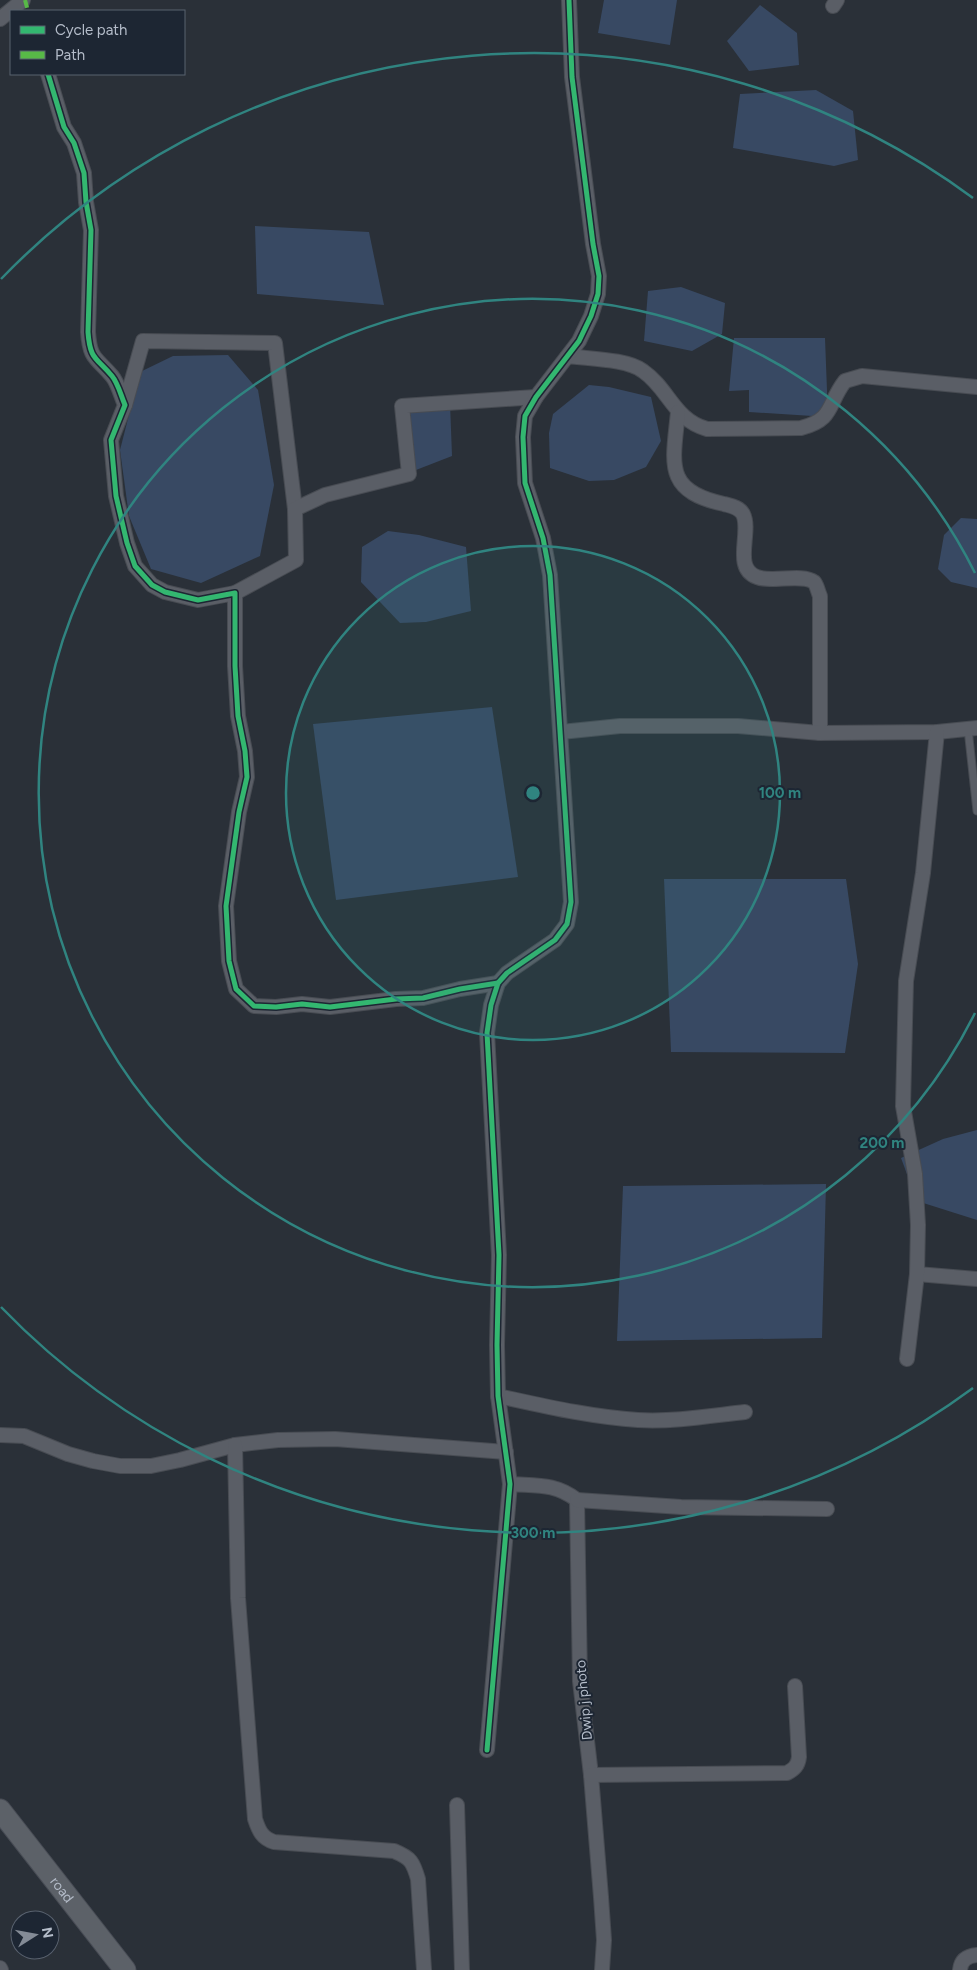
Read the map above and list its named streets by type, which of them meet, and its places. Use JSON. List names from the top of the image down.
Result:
{
  "streets": {
    "main road": ["road"],
    "street": ["Dwip j photo"]
  },
  "legend": ["Cycle path", "Path"],
  "north": "right",
  "rings": ["100 m", "200 m", "300 m"]
}
